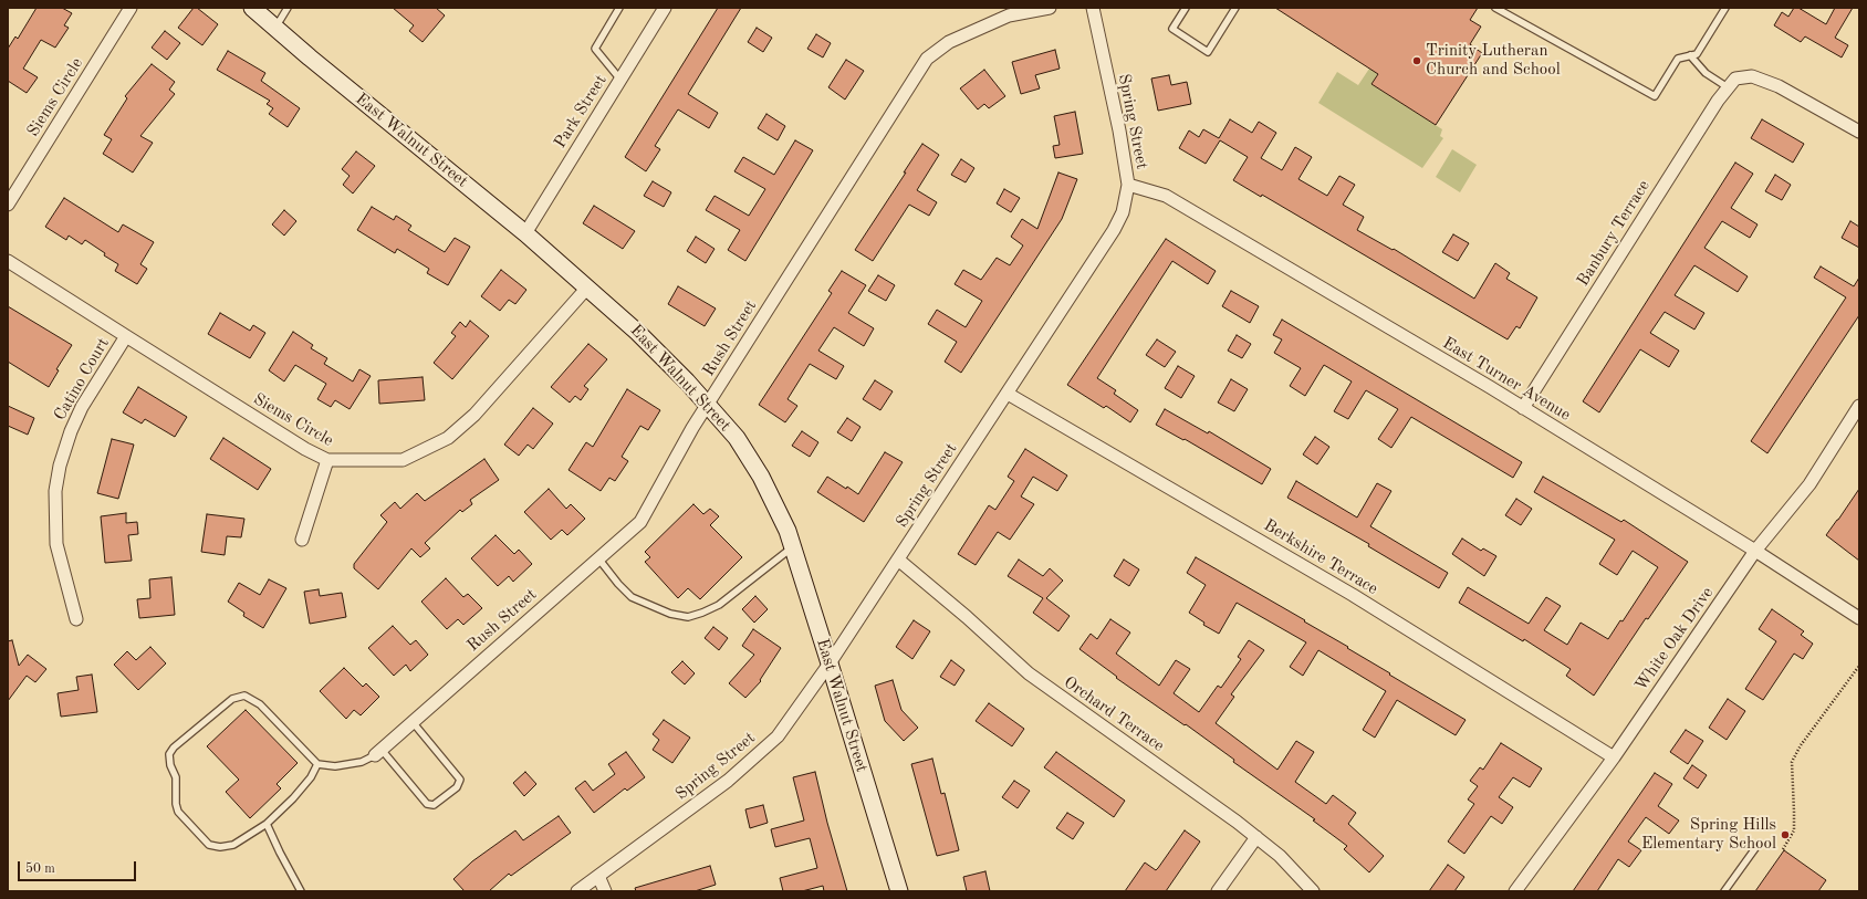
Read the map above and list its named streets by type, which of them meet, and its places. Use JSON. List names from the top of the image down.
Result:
{
  "streets": {
    "street": [
      "Siems Circle",
      "Park Street",
      "Spring Street",
      "East Walnut Street",
      "Banbury Terrace",
      "Rush Street",
      "Catino Court",
      "East Turner Avenue",
      "Berkshire Terrace",
      "White Oak Drive",
      "Orchard Terrace"
    ]
  },
  "crossings": [
    ["Siems Circle", "East Walnut Street"],
    ["Siems Circle", "Catino Court"],
    ["Park Street", "East Walnut Street"],
    ["Spring Street", "East Walnut Street"],
    ["Spring Street", "East Turner Avenue"],
    ["Spring Street", "Berkshire Terrace"],
    ["Spring Street", "Orchard Terrace"],
    ["East Walnut Street", "Rush Street"],
    ["Banbury Terrace", "East Turner Avenue"],
    ["East Turner Avenue", "White Oak Drive"],
    ["Berkshire Terrace", "White Oak Drive"]
  ],
  "places": ["Trinity Lutheran Church and School", "Spring Hills Elementary School"],
  "scale_bar": "50 m"
}
